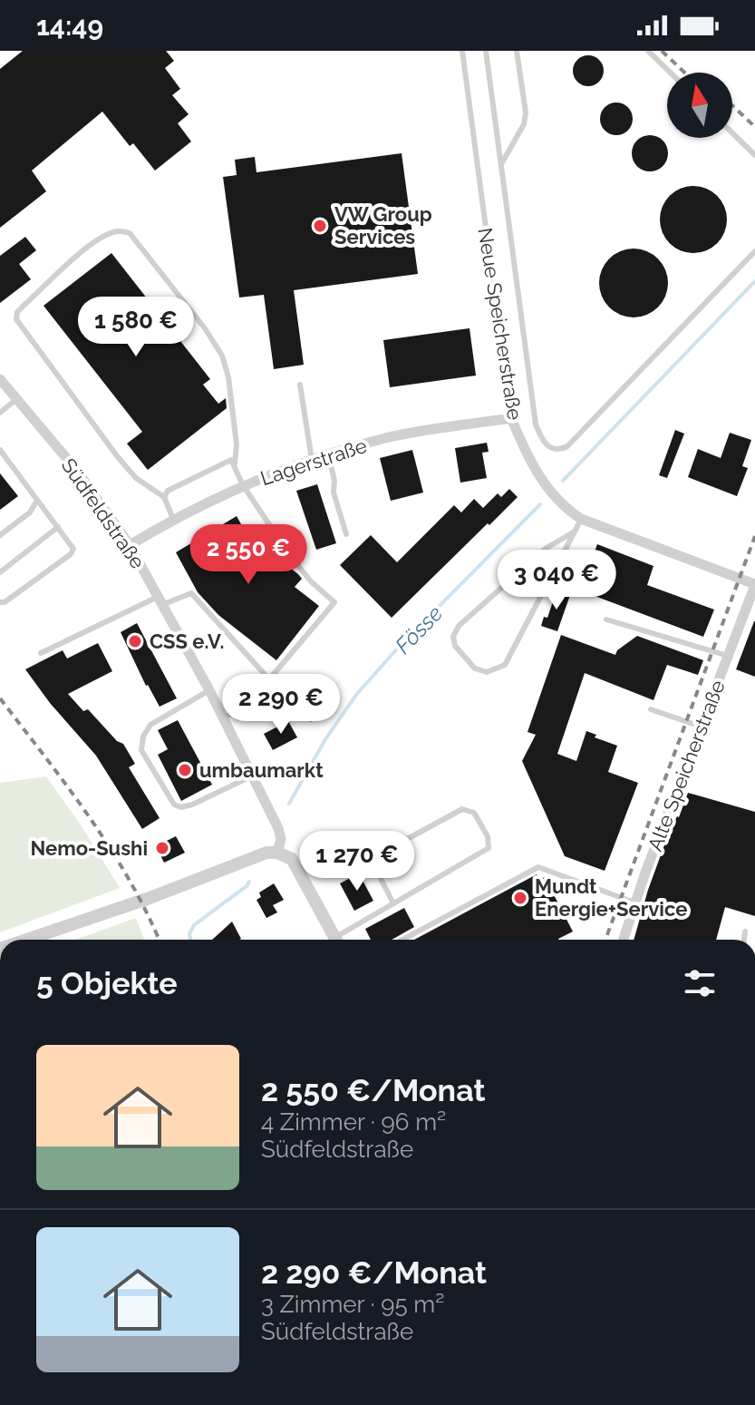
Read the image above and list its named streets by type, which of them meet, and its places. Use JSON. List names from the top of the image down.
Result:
{
  "streets": {
    "street": [
      "Neue Speicherstraße",
      "Lagerstraße",
      "Südfeldstraße",
      "Alte Speicherstraße"
    ]
  },
  "crossings": [
    ["Neue Speicherstraße", "Lagerstraße"],
    ["Neue Speicherstraße", "Alte Speicherstraße"],
    ["Lagerstraße", "Südfeldstraße"]
  ],
  "water": ["Fösse"],
  "places": [
    "VW Group Services",
    "CSS e.V.",
    "umbaumarkt",
    "Nemo-Sushi",
    "Mundt Energie+Service"
  ],
  "north": "top",
  "page": {
    "status": "14:49",
    "price": [
      "1 580 €",
      "2 550 €",
      "3 040 €",
      "2 290 €",
      "1 270 €"
    ],
    "heading": "5 Objekte",
    "list": [
      {
        "name": "2 550 €/Monat",
        "note": "4 Zimmer · 96 m² · Südfeldstraße"
      },
      {
        "name": "2 290 €/Monat",
        "note": "3 Zimmer · 95 m² · Südfeldstraße"
      }
    ]
  }
}
